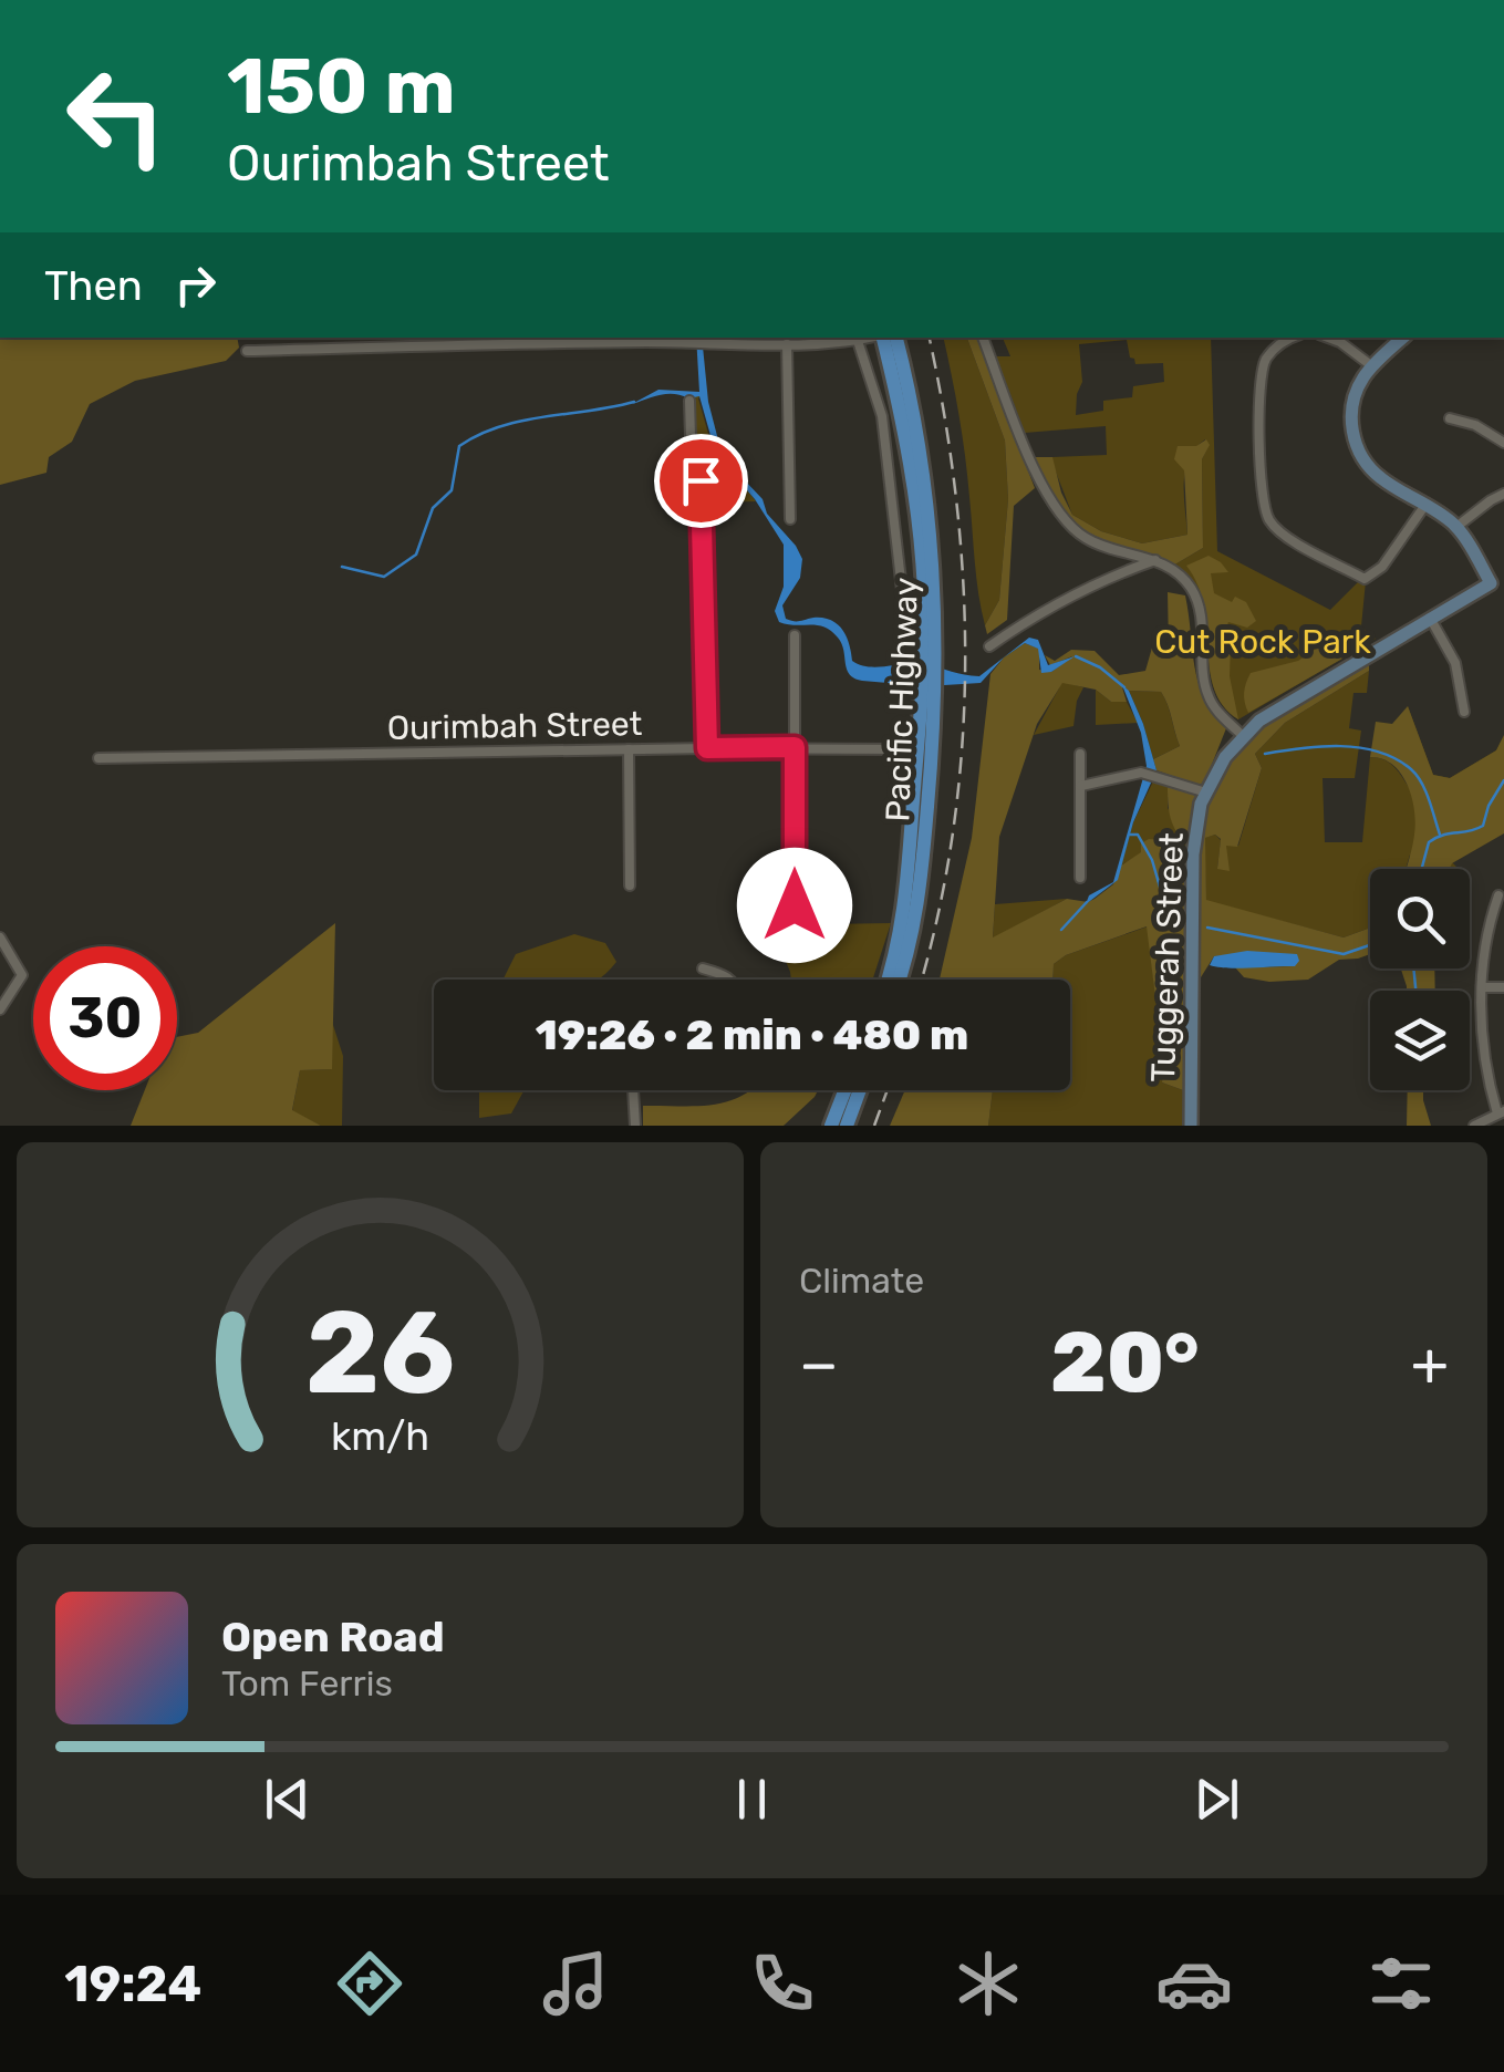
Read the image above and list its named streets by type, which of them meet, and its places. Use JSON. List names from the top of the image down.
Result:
{
  "streets": {
    "main road": ["Pacific Highway"],
    "street": ["Ourimbah Street", "Tuggerah Street"]
  },
  "crossings": [
    ["Pacific Highway", "Ourimbah Street"]
  ],
  "parks": ["Cut Rock Park"],
  "page": {
    "turn": ["150 m", "Ourimbah Street"],
    "then": "Then",
    "limit": "30",
    "trip": "19:26 · 2 min · 480 m",
    "tile": "Climate",
    "heat": ["−", "20°", "+"],
    "song": ["Open Road", "Tom Ferris"],
    "tabs": "19:24",
    "gauge": ["26", "km/h"]
  }
}
